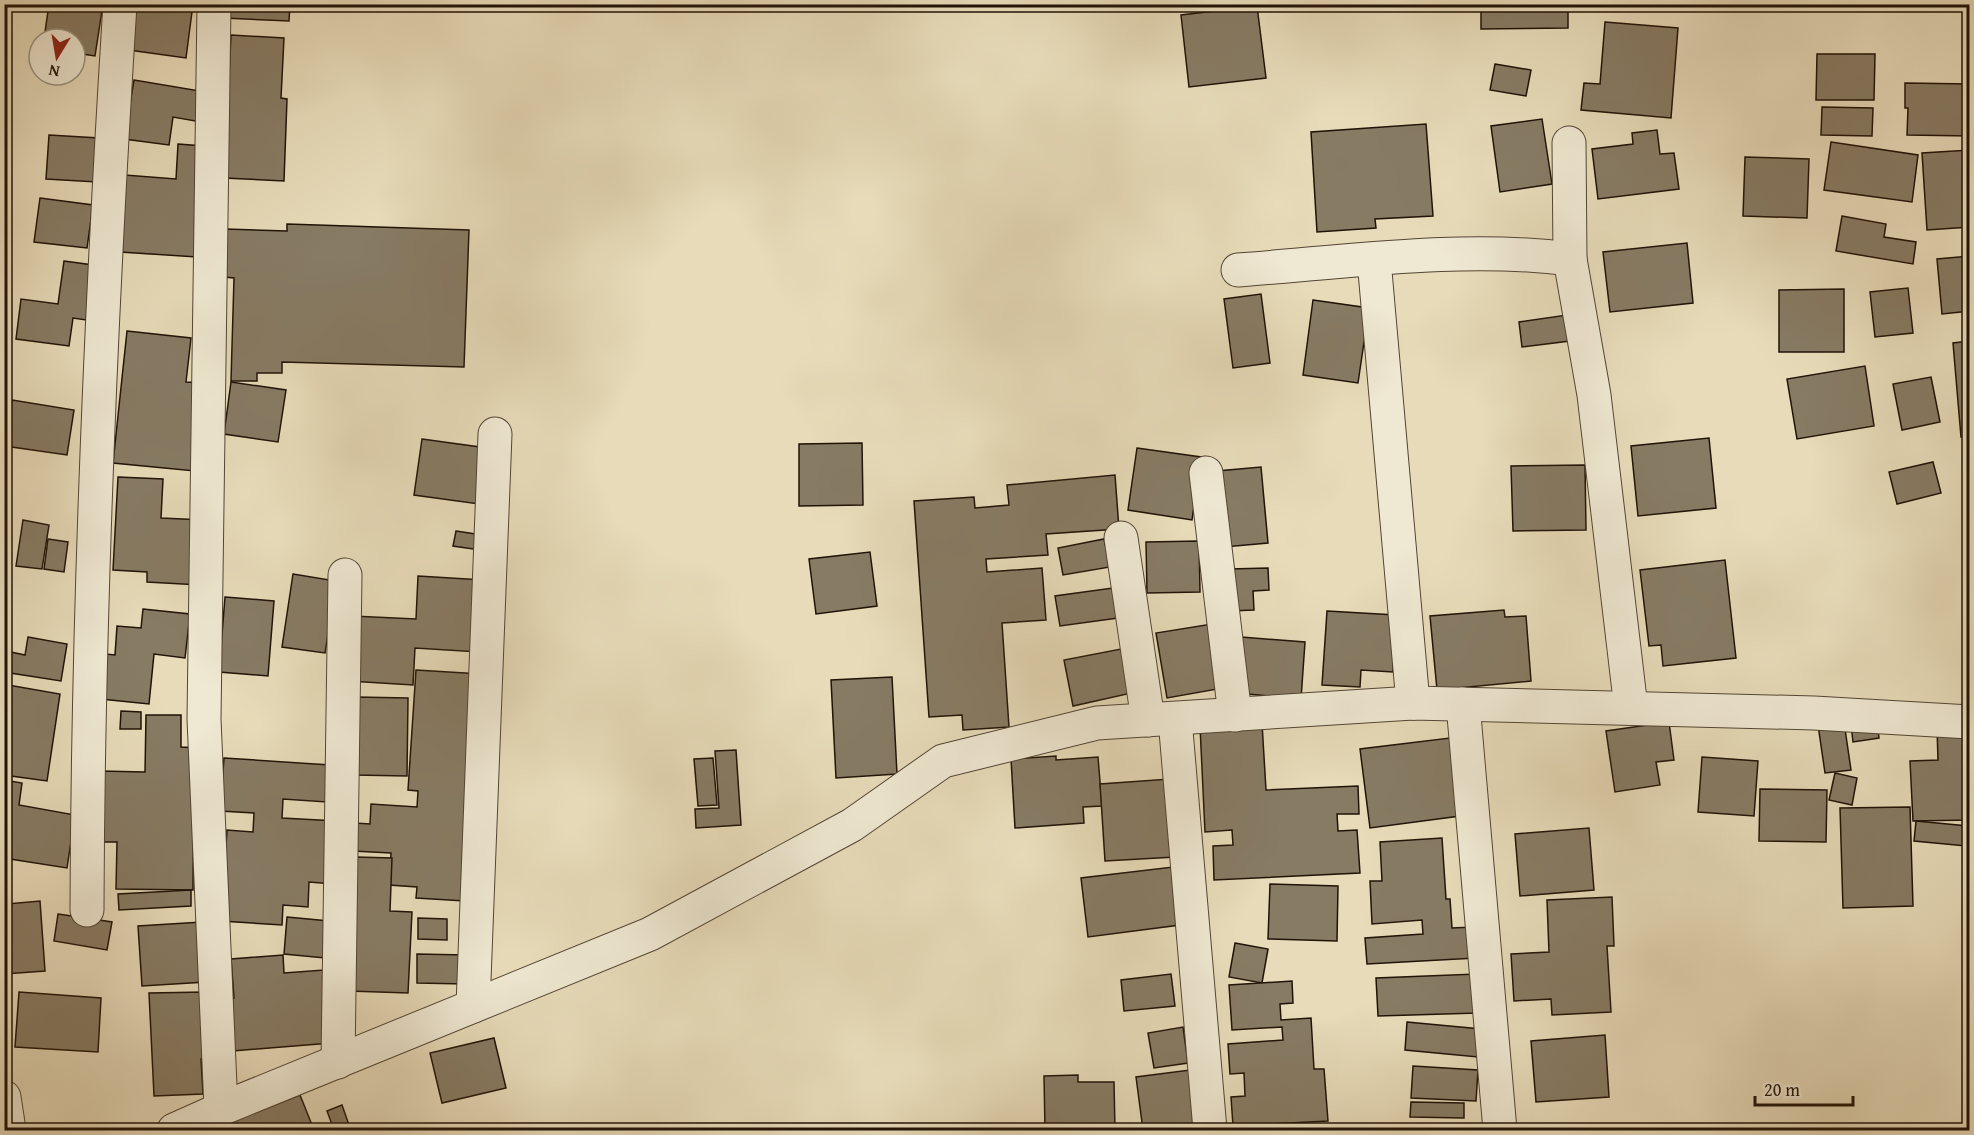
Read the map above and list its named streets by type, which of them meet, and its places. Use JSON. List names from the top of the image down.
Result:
{
  "scale_bar": "20 m",
  "north": "bottom"
}
